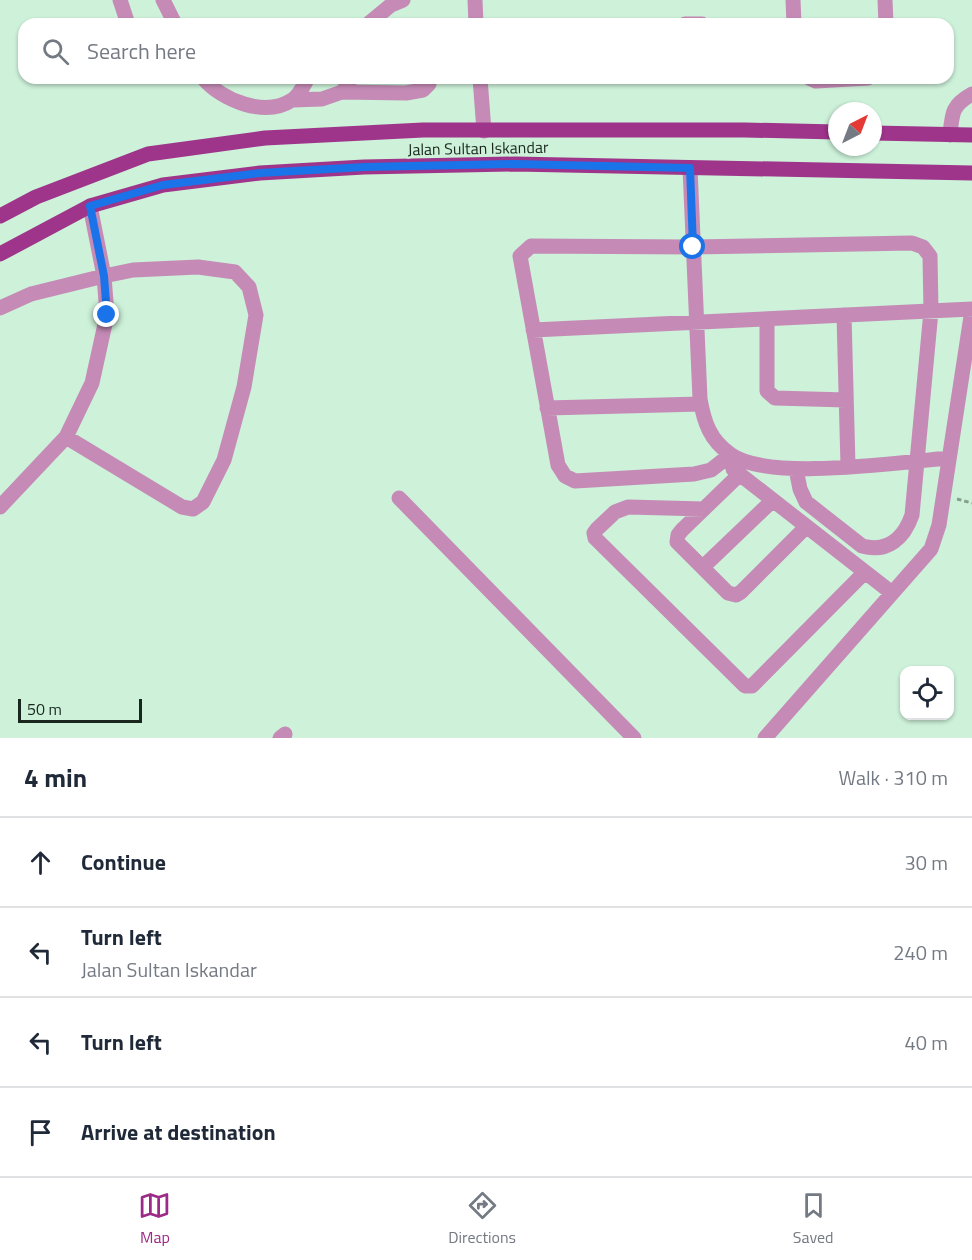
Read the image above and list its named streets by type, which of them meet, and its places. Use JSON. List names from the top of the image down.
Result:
{
  "streets": {
    "main road": ["Jalan Sultan Iskandar"]
  },
  "scale_bar": "50 m",
  "north": "top right",
  "page": {
    "search": "Search here",
    "scale": "50 m",
    "heading": ["4 min", "Walk · 310 m"],
    "list": [
      ["Continue", "30 m"],
      ["Turn left", "Jalan Sultan Iskandar", "240 m"],
      ["Turn left", "40 m"],
      "Arrive at destination"
    ],
    "nav": ["Map", "Directions", "Saved"]
  }
}
